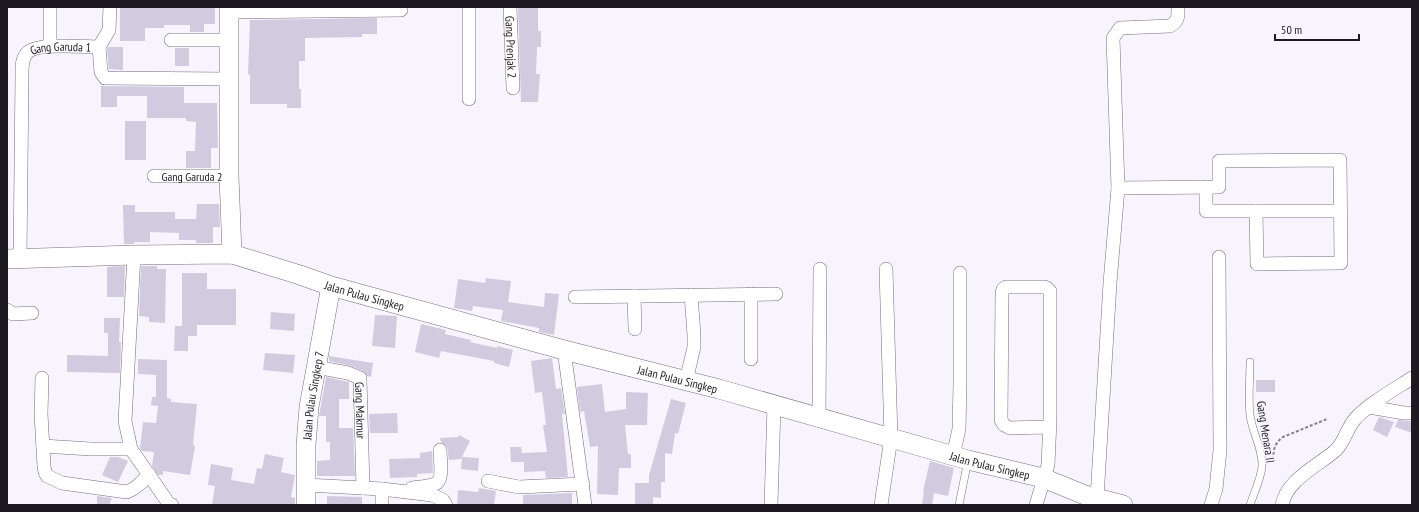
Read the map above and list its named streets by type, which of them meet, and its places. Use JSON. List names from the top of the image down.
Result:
{
  "streets": {
    "street": [
      "Gang Prenjak 2",
      "Gang Garuda 1",
      "Gang Garuda 2",
      "Jalan Pulau Singkep",
      "Jalan Pulau Singkep 7",
      "Gang Makmur"
    ],
    "lane": ["Gang Menara II"]
  },
  "crossings": [
    ["Gang Garuda 1", "Jalan Pulau Singkep"],
    ["Jalan Pulau Singkep", "Jalan Pulau Singkep 7"],
    ["Jalan Pulau Singkep 7", "Gang Makmur"]
  ],
  "scale_bar": "50 m"
}
